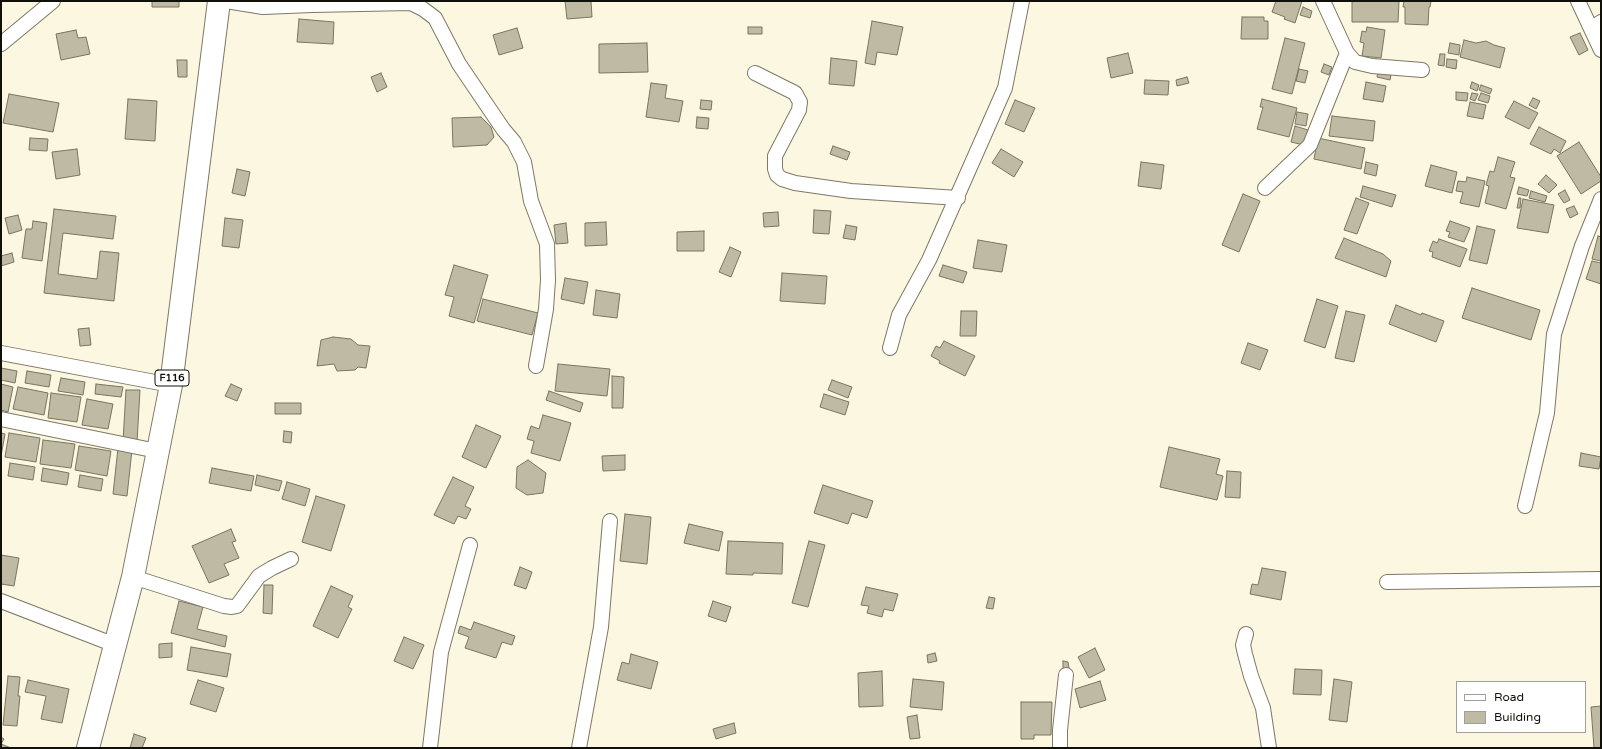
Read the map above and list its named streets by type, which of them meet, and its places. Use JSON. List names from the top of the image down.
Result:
{
  "streets": {
    "main road": ["F116"]
  },
  "legend": ["Road", "Building"]
}
